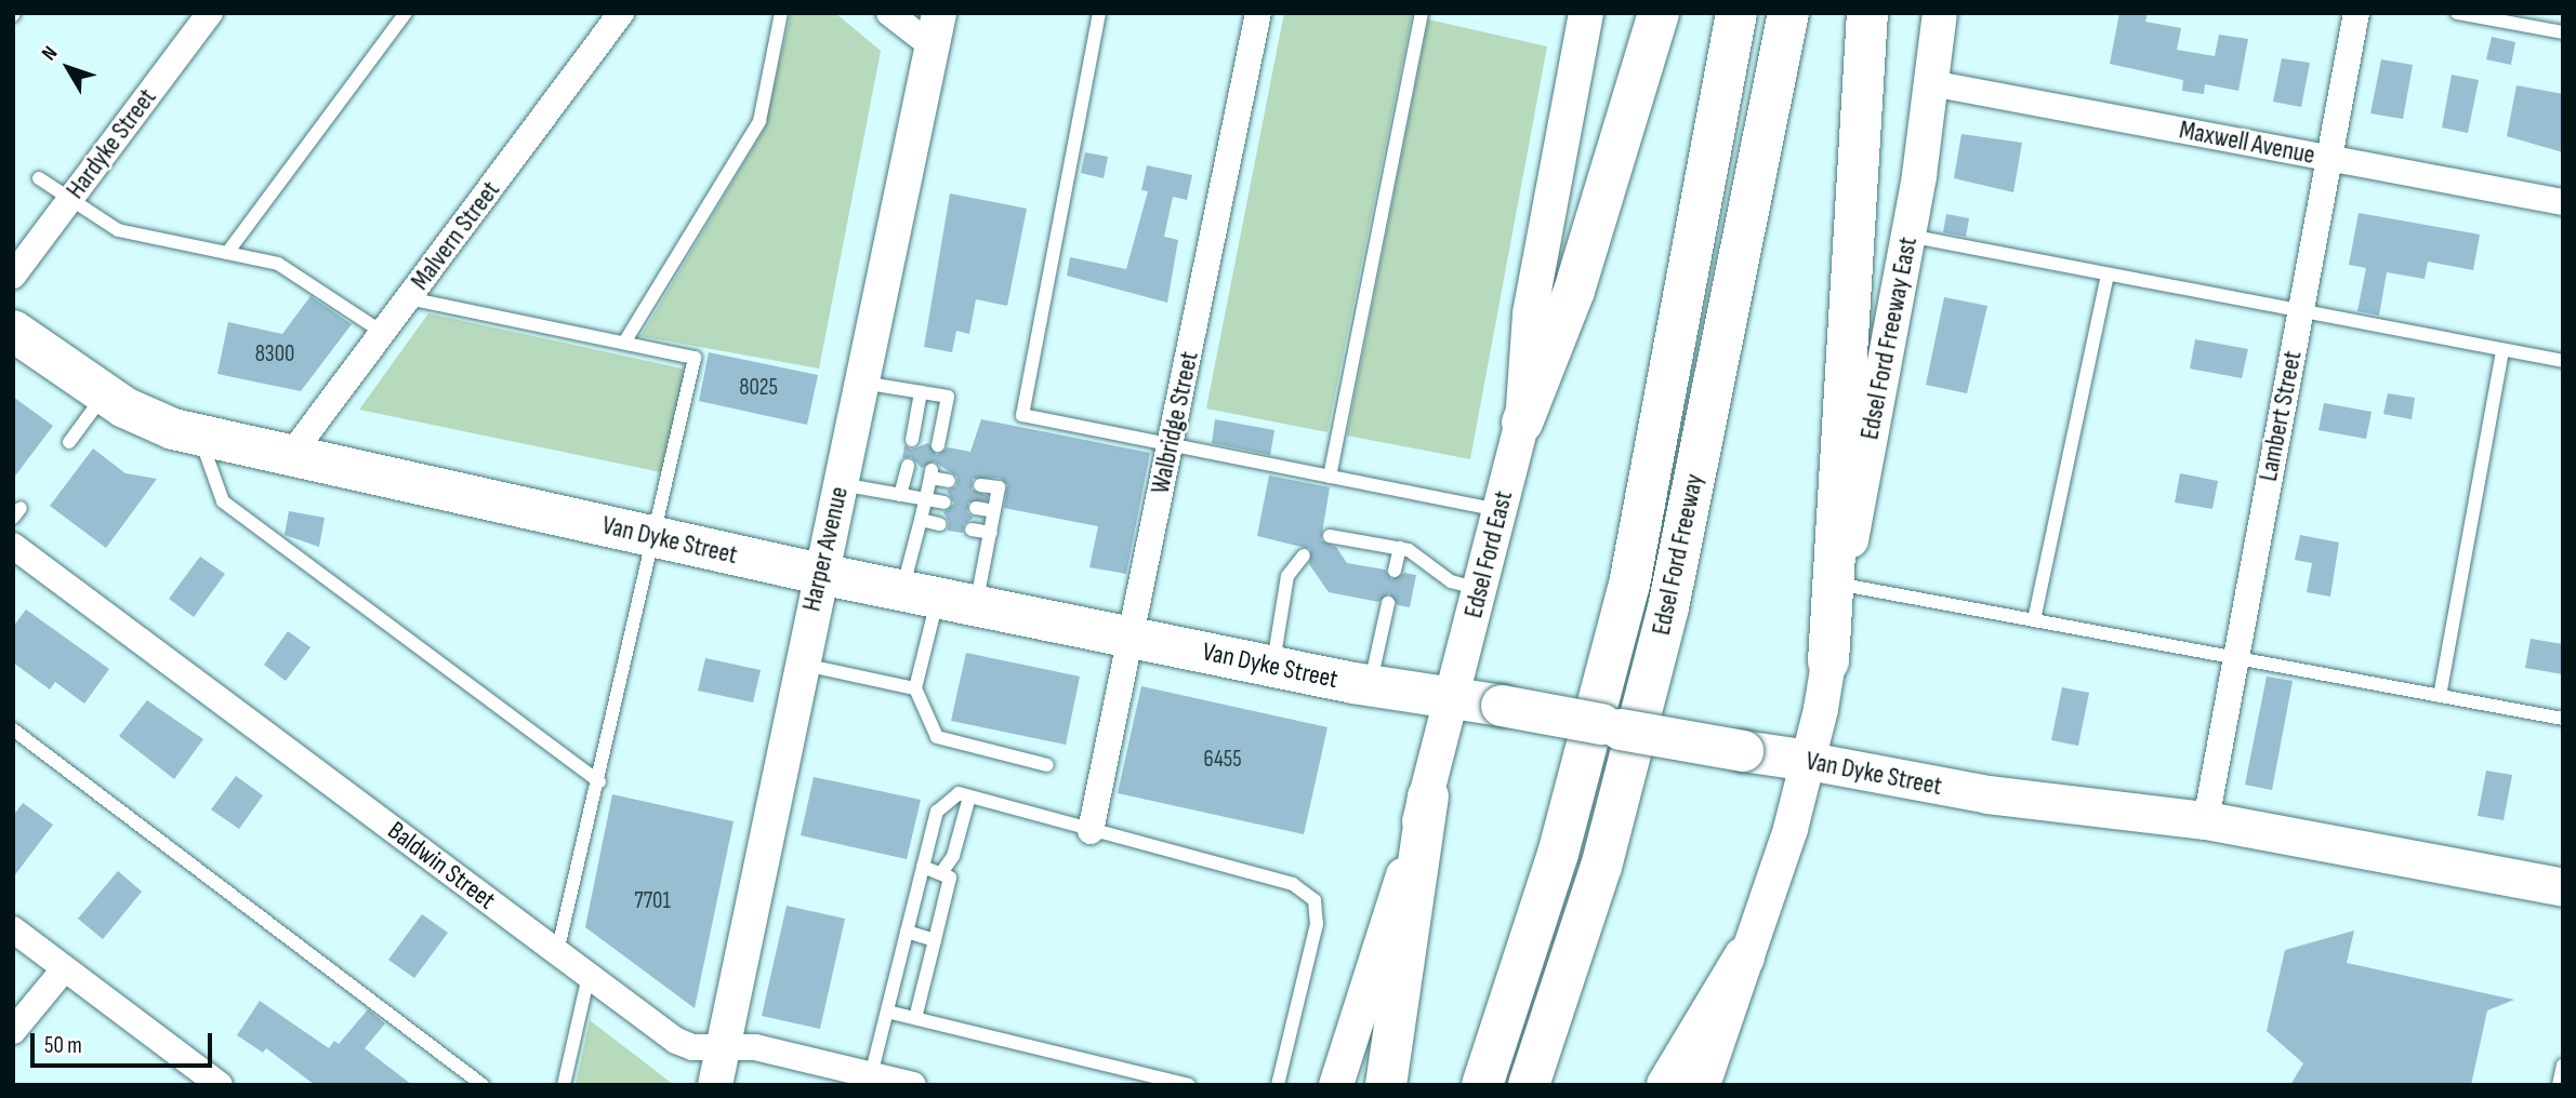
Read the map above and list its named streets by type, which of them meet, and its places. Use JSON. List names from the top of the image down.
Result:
{
  "streets": {
    "main road": ["Van Dyke Street", "Edsel Ford Freeway"],
    "street": [
      "Maxwell Avenue",
      "Hardyke Street",
      "Malvern Street",
      "Edsel Ford Freeway East",
      "Lambert Street",
      "Walbridge Street",
      "Harper Avenue",
      "Edsel Ford East",
      "Baldwin Street"
    ]
  },
  "crossings": [
    ["Maxwell Avenue", "Edsel Ford Freeway East"],
    ["Maxwell Avenue", "Lambert Street"],
    ["Malvern Street", "Van Dyke Street"],
    ["Edsel Ford Freeway East", "Van Dyke Street"],
    ["Lambert Street", "Van Dyke Street"],
    ["Walbridge Street", "Van Dyke Street"],
    ["Van Dyke Street", "Harper Avenue"],
    ["Van Dyke Street", "Edsel Ford East"],
    ["Harper Avenue", "Baldwin Street"]
  ],
  "house_numbers": [
    "8300",
    "8025",
    "6455",
    "7701"
  ],
  "scale_bar": "50 m",
  "north": "top left"
}
